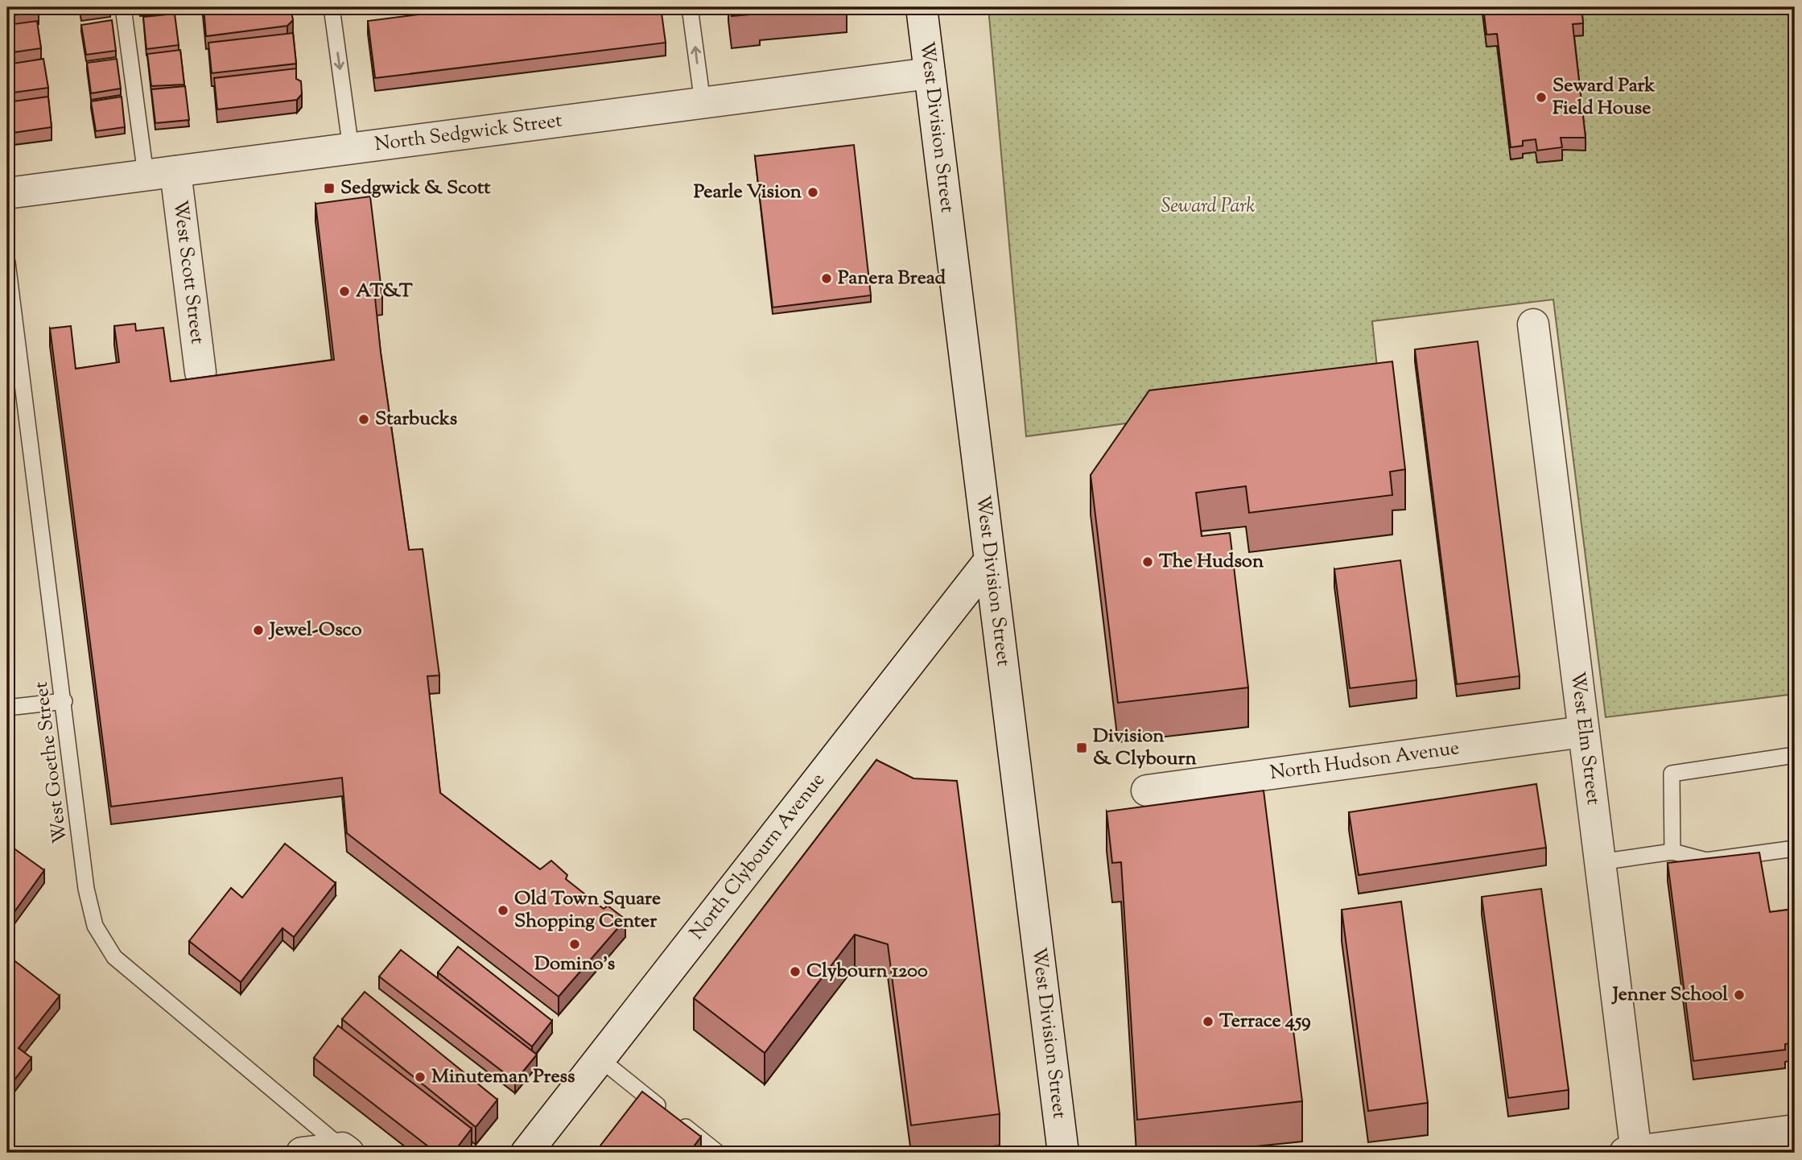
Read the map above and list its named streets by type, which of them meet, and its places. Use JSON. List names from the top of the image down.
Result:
{
  "streets": {
    "street": [
      "West Division Street",
      "North Sedgwick Street",
      "West Scott Street",
      "West Elm Street",
      "North Hudson Avenue",
      "North Clybourn Avenue"
    ],
    "lane": ["West Goethe Street"]
  },
  "crossings": [
    ["West Division Street", "North Sedgwick Street"],
    ["West Division Street", "North Clybourn Avenue"],
    ["North Sedgwick Street", "West Scott Street"],
    ["West Elm Street", "North Hudson Avenue"]
  ],
  "parks": ["Seward Park"],
  "places": {
    "other": [
      "Seward Park Field House",
      "Pearle Vision",
      "Panera Bread",
      "AT&T",
      "Starbucks",
      "The Hudson",
      "Jewel-Osco",
      "Old Town Square Shopping Center",
      "Domino's",
      "Clybourn 1200",
      "Jenner School",
      "Terrace 459",
      "Minuteman Press"
    ],
    "transit": ["Sedgwick & Scott", "Division & Clybourn"]
  }
}
